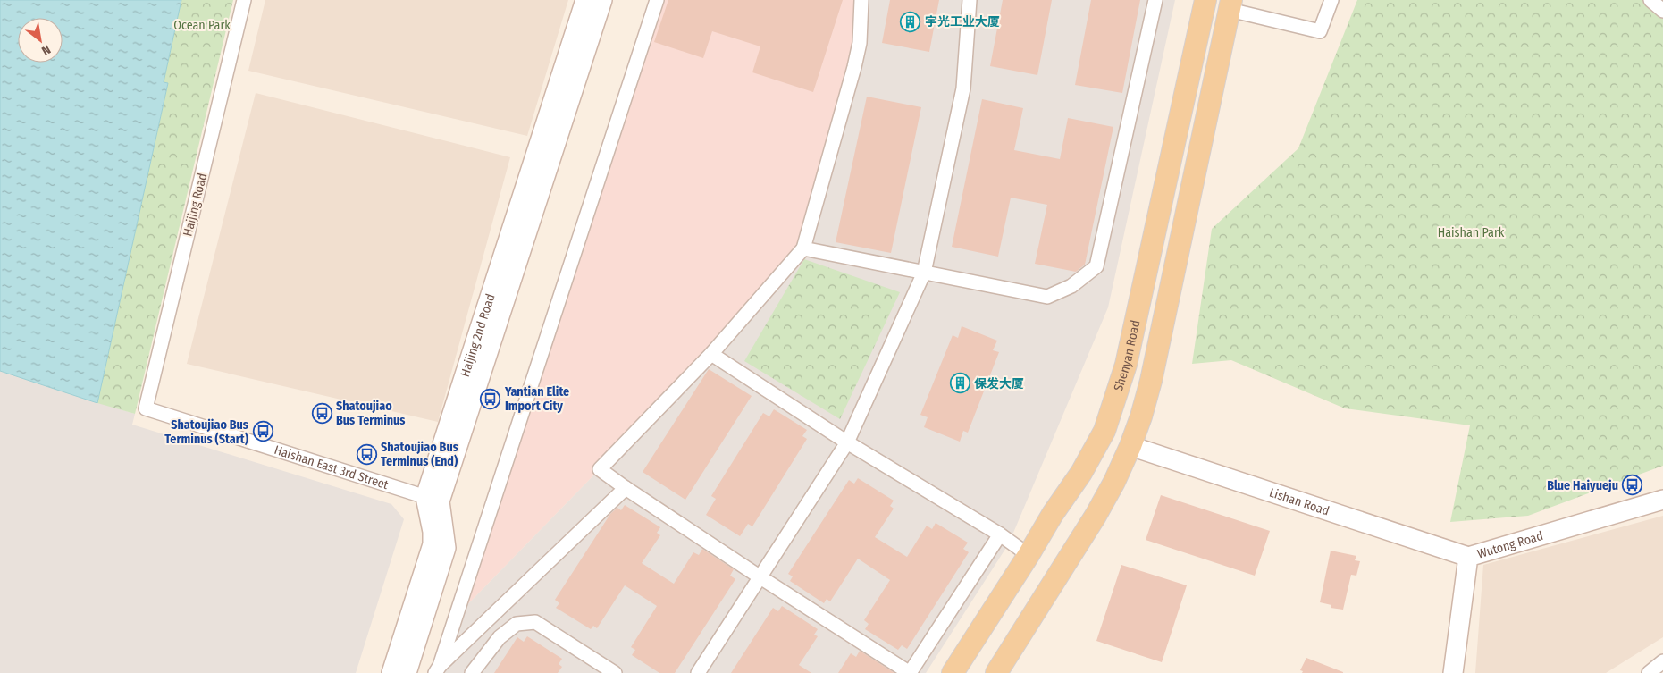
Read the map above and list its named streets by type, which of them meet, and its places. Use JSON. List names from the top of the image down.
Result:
{
  "streets": {
    "main road": ["Shenyan Road"],
    "street": [
      "Haijing Road",
      "Haijing 2nd Road",
      "Haishan East 3rd Street",
      "Lishan Road",
      "Wutong Road"
    ]
  },
  "crossings": [
    ["Haijing Road", "Haishan East 3rd Street"],
    ["Haijing 2nd Road", "Haishan East 3rd Street"],
    ["Lishan Road", "Wutong Road"]
  ],
  "parks": ["Ocean Park", "Haishan Park"],
  "places": {
    "building": ["宇光工业大厦", "保发大厦"],
    "bus stop": [
      "Yantian Elite Import City",
      "Shatoujiao Bus Terminus",
      "Shatoujiao Bus Terminus (Start)",
      "Shatoujiao Bus Terminus (End)",
      "Blue Haiyueju"
    ]
  },
  "north": "bottom right"
}
